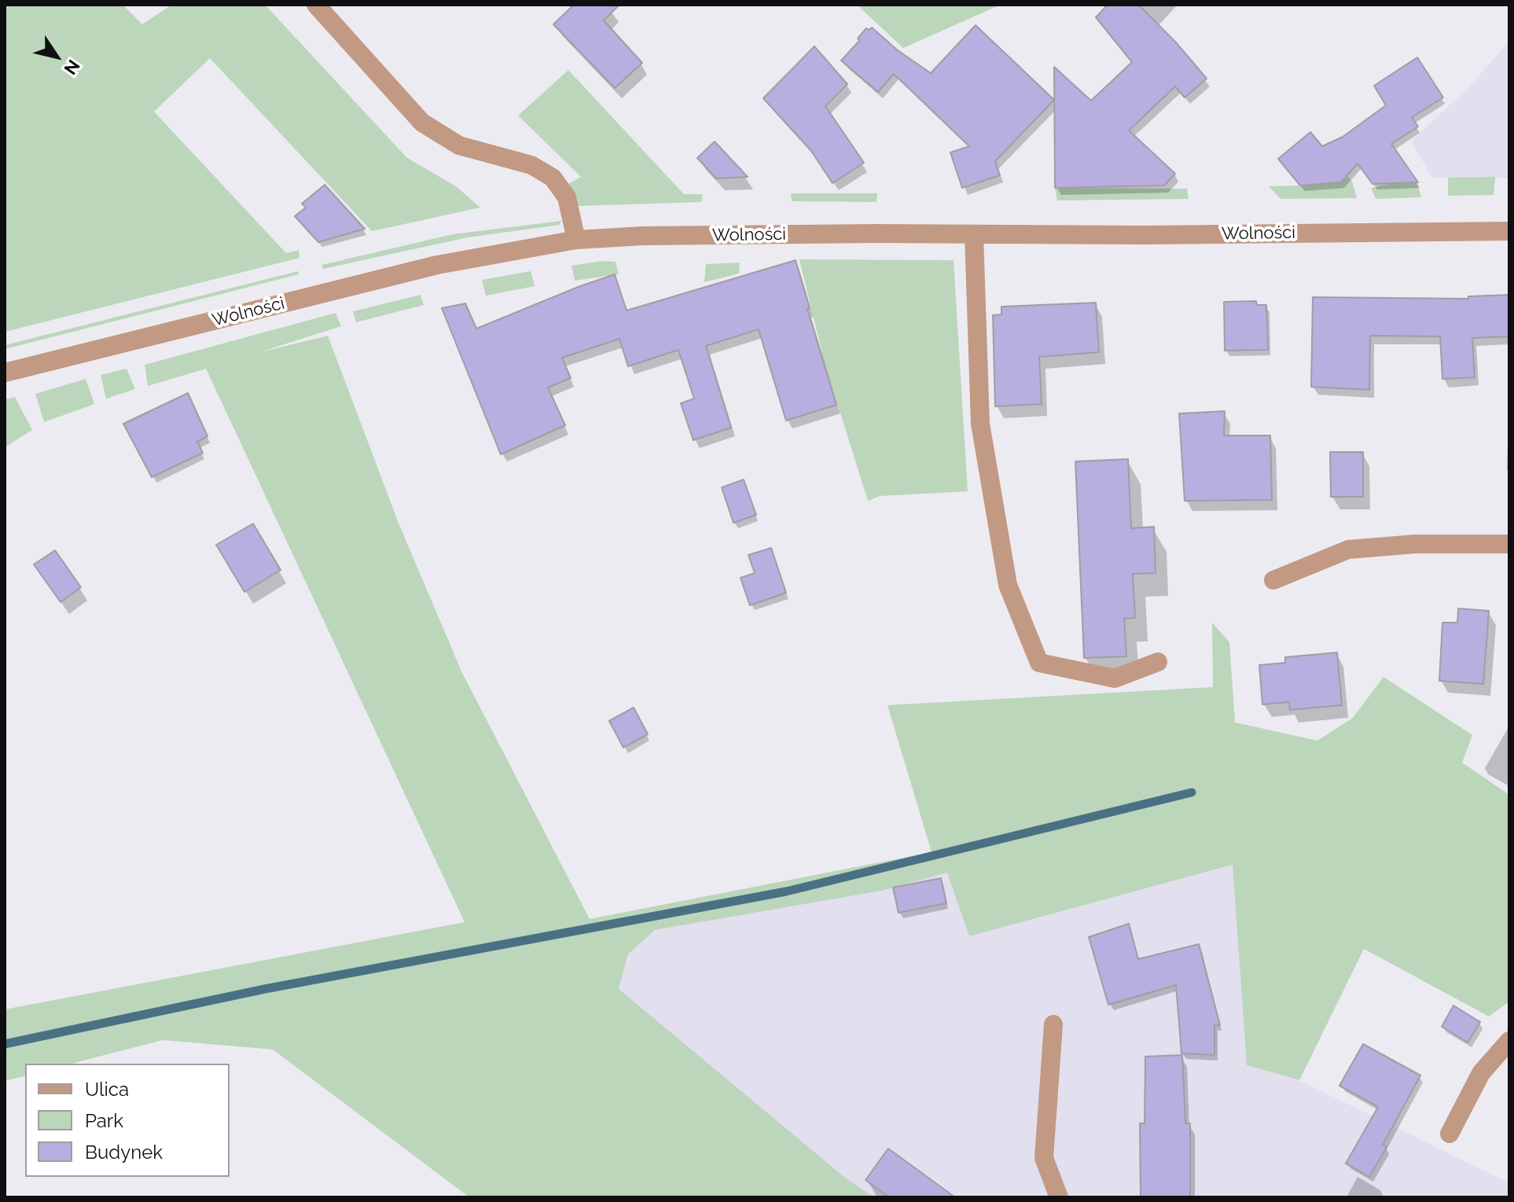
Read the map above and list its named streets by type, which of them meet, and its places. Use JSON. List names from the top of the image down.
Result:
{
  "streets": {
    "street": ["Wolności"]
  },
  "legend": ["Ulica", "Park", "Budynek"],
  "north": "bottom right"
}
